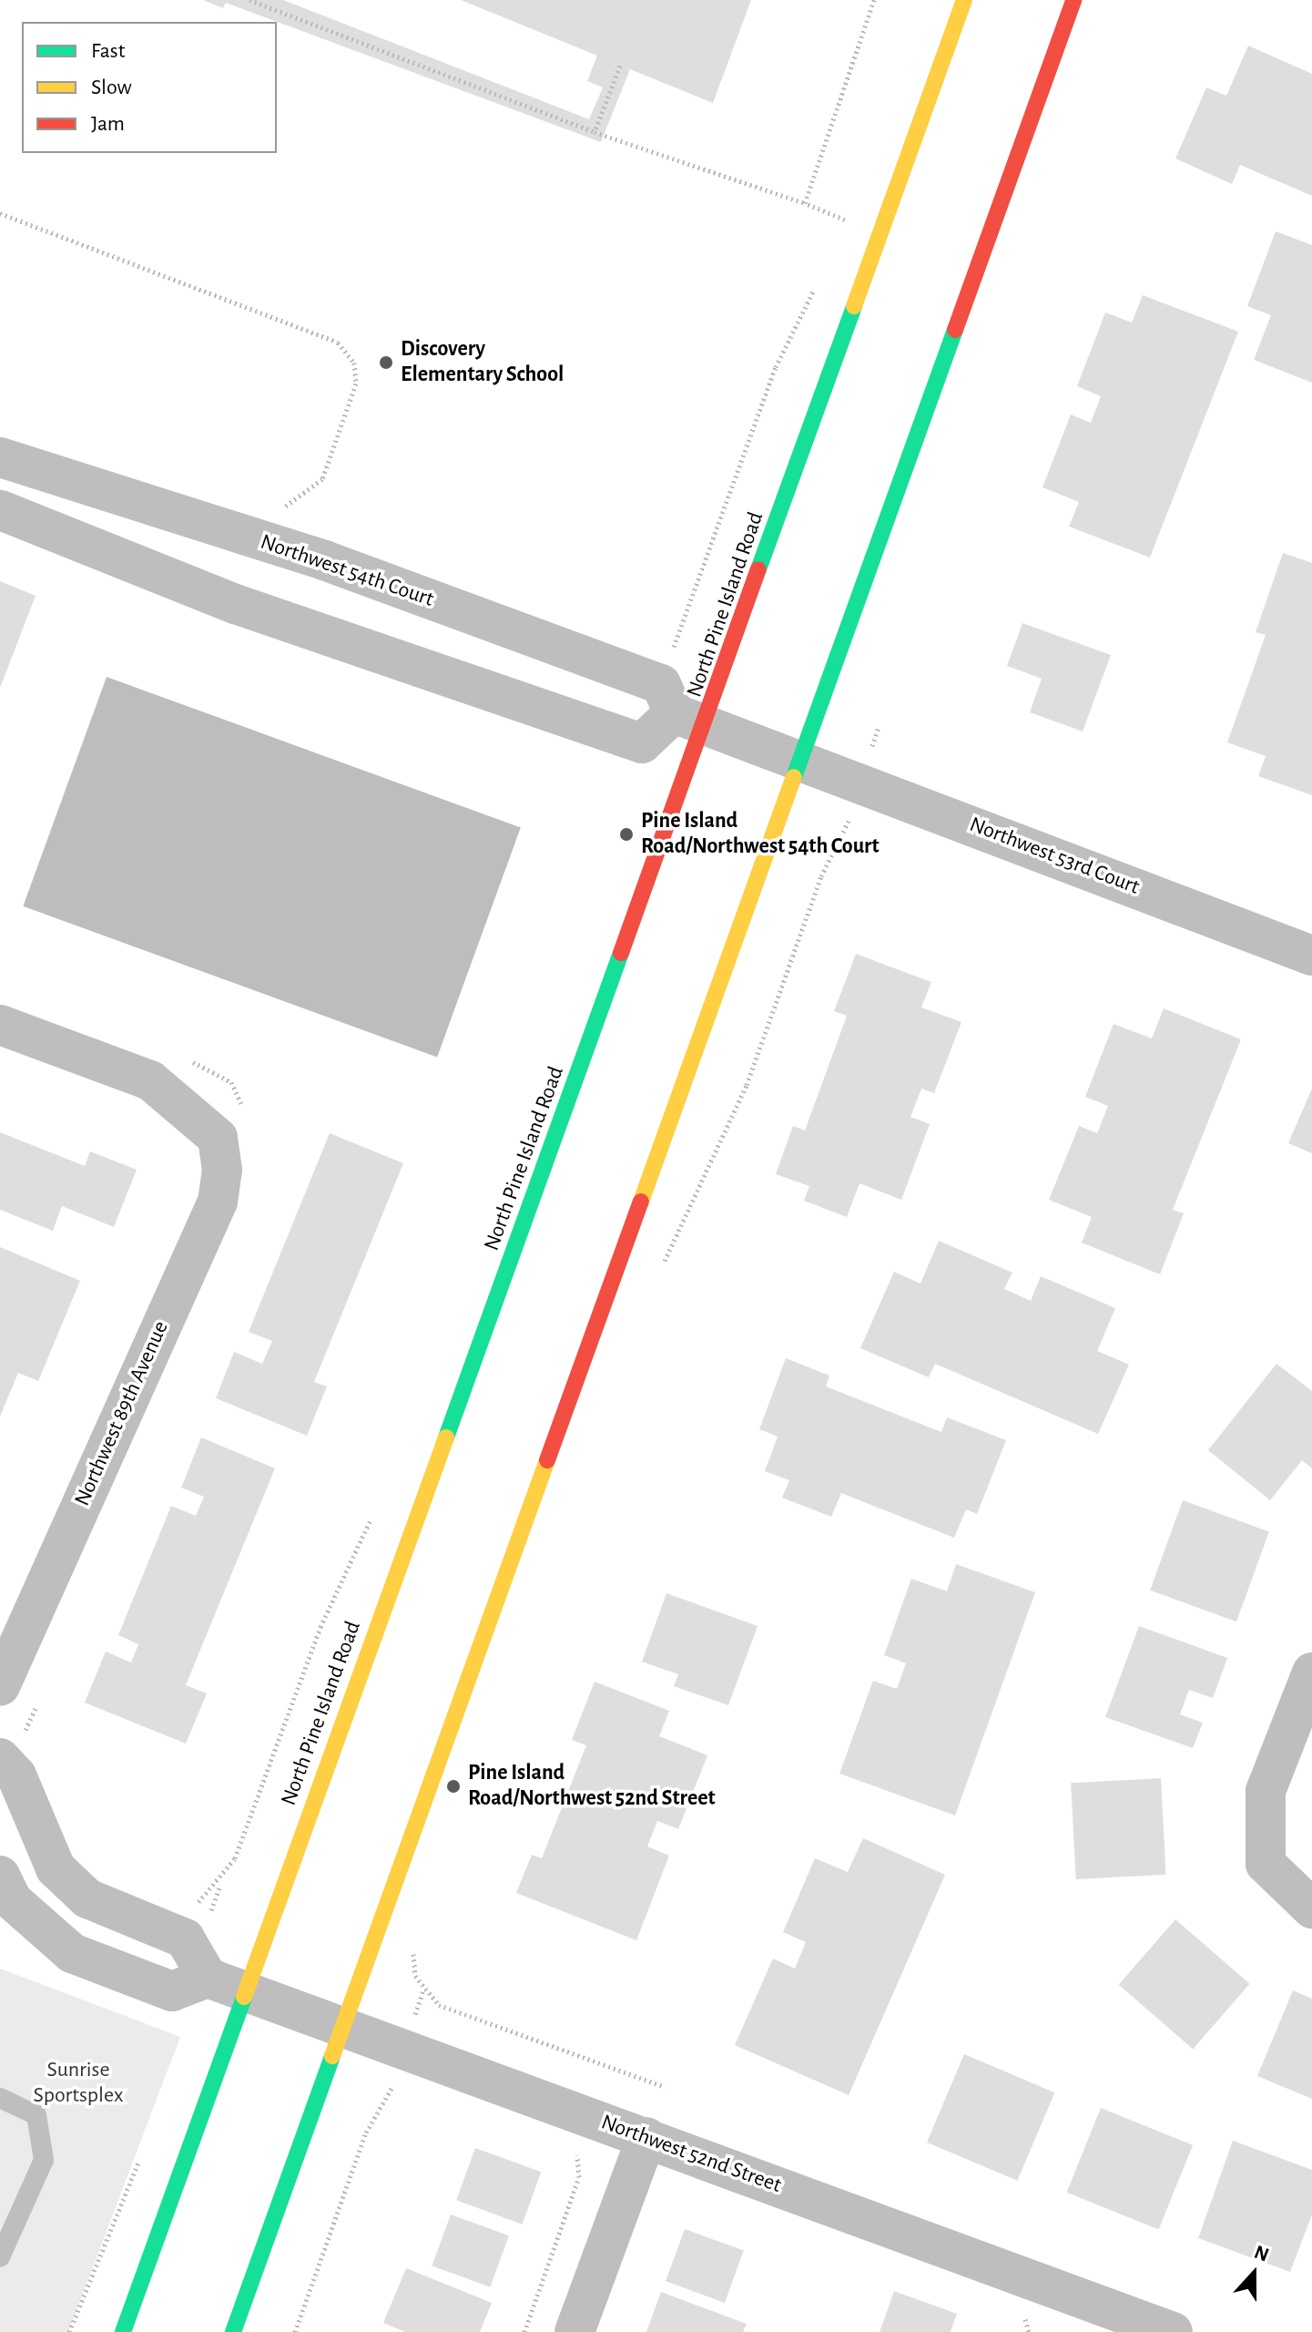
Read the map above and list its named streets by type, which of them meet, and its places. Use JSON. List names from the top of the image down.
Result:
{
  "streets": {
    "main road": ["North Pine Island Road"],
    "street": [
      "Northwest 54th Court",
      "Northwest 53rd Court",
      "Northwest 89th Avenue",
      "Northwest 52nd Street"
    ]
  },
  "crossings": [
    ["Northwest 54th Court", "North Pine Island Road"],
    ["Northwest 54th Court", "Northwest 53rd Court"],
    ["North Pine Island Road", "Northwest 52nd Street"]
  ],
  "parks": ["Sunrise Sportsplex"],
  "places": ["Discovery Elementary School", "Pine Island Road/Northwest 54th Court", "Pine Island Road/Northwest 52nd Street"],
  "legend": ["Fast", "Slow", "Jam"],
  "north": "top"
}
